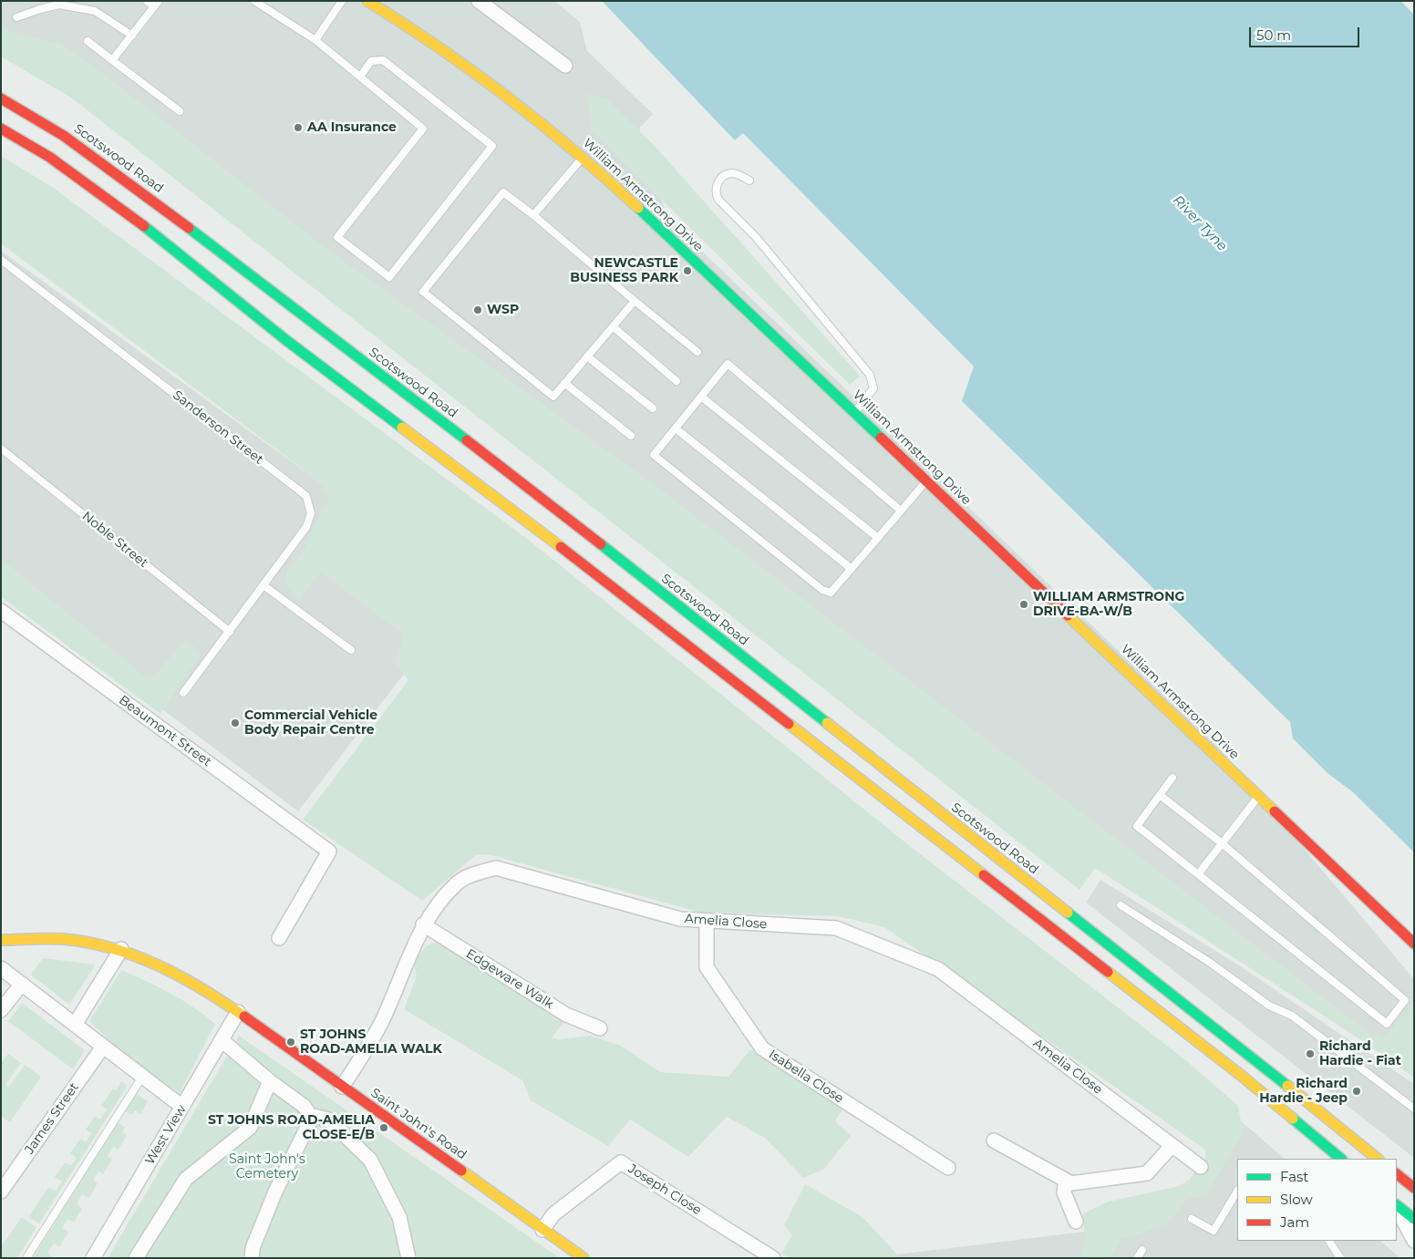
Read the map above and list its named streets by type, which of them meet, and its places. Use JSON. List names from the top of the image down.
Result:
{
  "streets": {
    "main road": ["Scotswood Road", "William Armstrong Drive", "Saint John's Road"],
    "street": [
      "Beaumont Street",
      "Amelia Close",
      "Edgeware Walk",
      "Isabella Close",
      "James Street",
      "West View",
      "Joseph Close"
    ],
    "lane": ["Sanderson Street", "Noble Street"]
  },
  "crossings": [
    ["Sanderson Street", "Noble Street"],
    ["Amelia Close", "Edgeware Walk"],
    ["Amelia Close", "Isabella Close"],
    ["Amelia Close", "Saint John's Road"],
    ["Saint John's Road", "West View"],
    ["Saint John's Road", "Joseph Close"]
  ],
  "water": ["River Tyne"],
  "parks": ["Saint John's Cemetery"],
  "places": [
    "AA Insurance",
    "NEWCASTLE BUSINESS PARK",
    "WSP",
    "WILLIAM ARMSTRONG DRIVE-BA-W/B",
    "Commercial Vehicle Body Repair Centre",
    "ST JOHNS ROAD-AMELIA WALK",
    "Richard Hardie - Fiat",
    "Richard Hardie - Jeep",
    "ST JOHNS ROAD-AMELIA CLOSE-E/B"
  ],
  "legend": ["Fast", "Slow", "Jam"],
  "scale_bar": "50 m"
}
